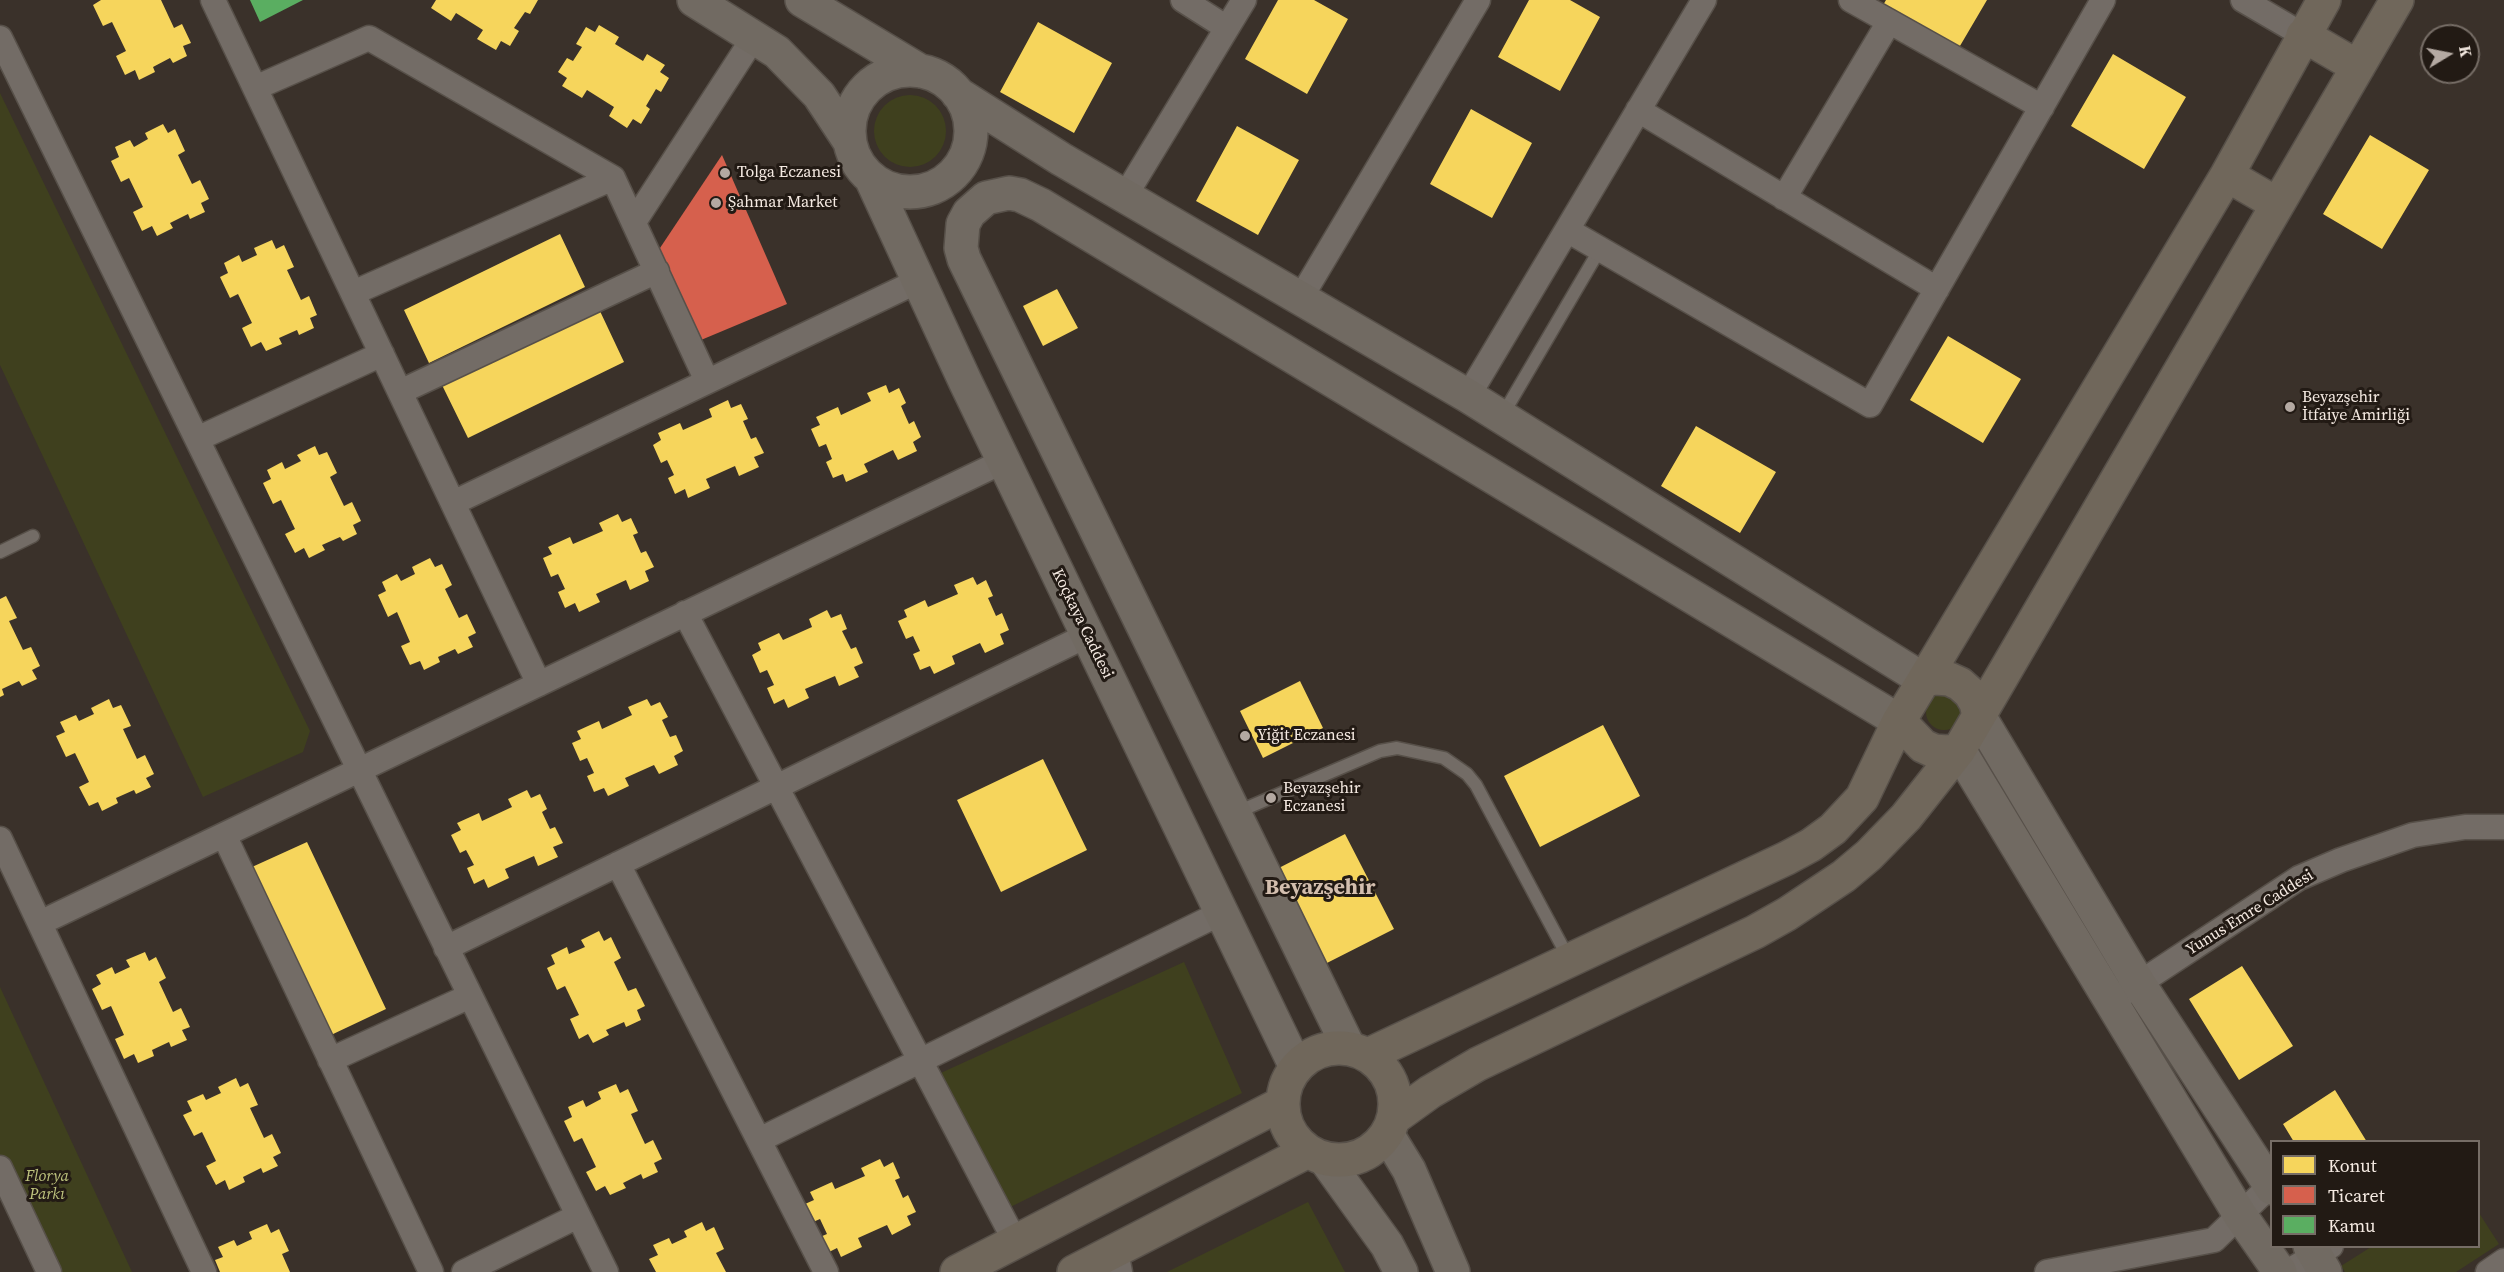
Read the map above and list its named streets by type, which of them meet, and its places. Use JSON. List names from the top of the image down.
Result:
{
  "streets": {
    "main road": ["Koçkaya Caddesi"],
    "street": ["Yunus Emre Caddesi"]
  },
  "districts": ["Beyazşehir"],
  "parks": ["Florya Parkı"],
  "places": [
    "Tolga Eczanesi",
    "Şahmar Market",
    "Beyazşehir İtfaiye Amirliği",
    "Yiğit Eczanesi",
    "Beyazşehir Eczanesi"
  ],
  "legend": ["Konut", "Ticaret", "Kamu"],
  "north": "right"
}
